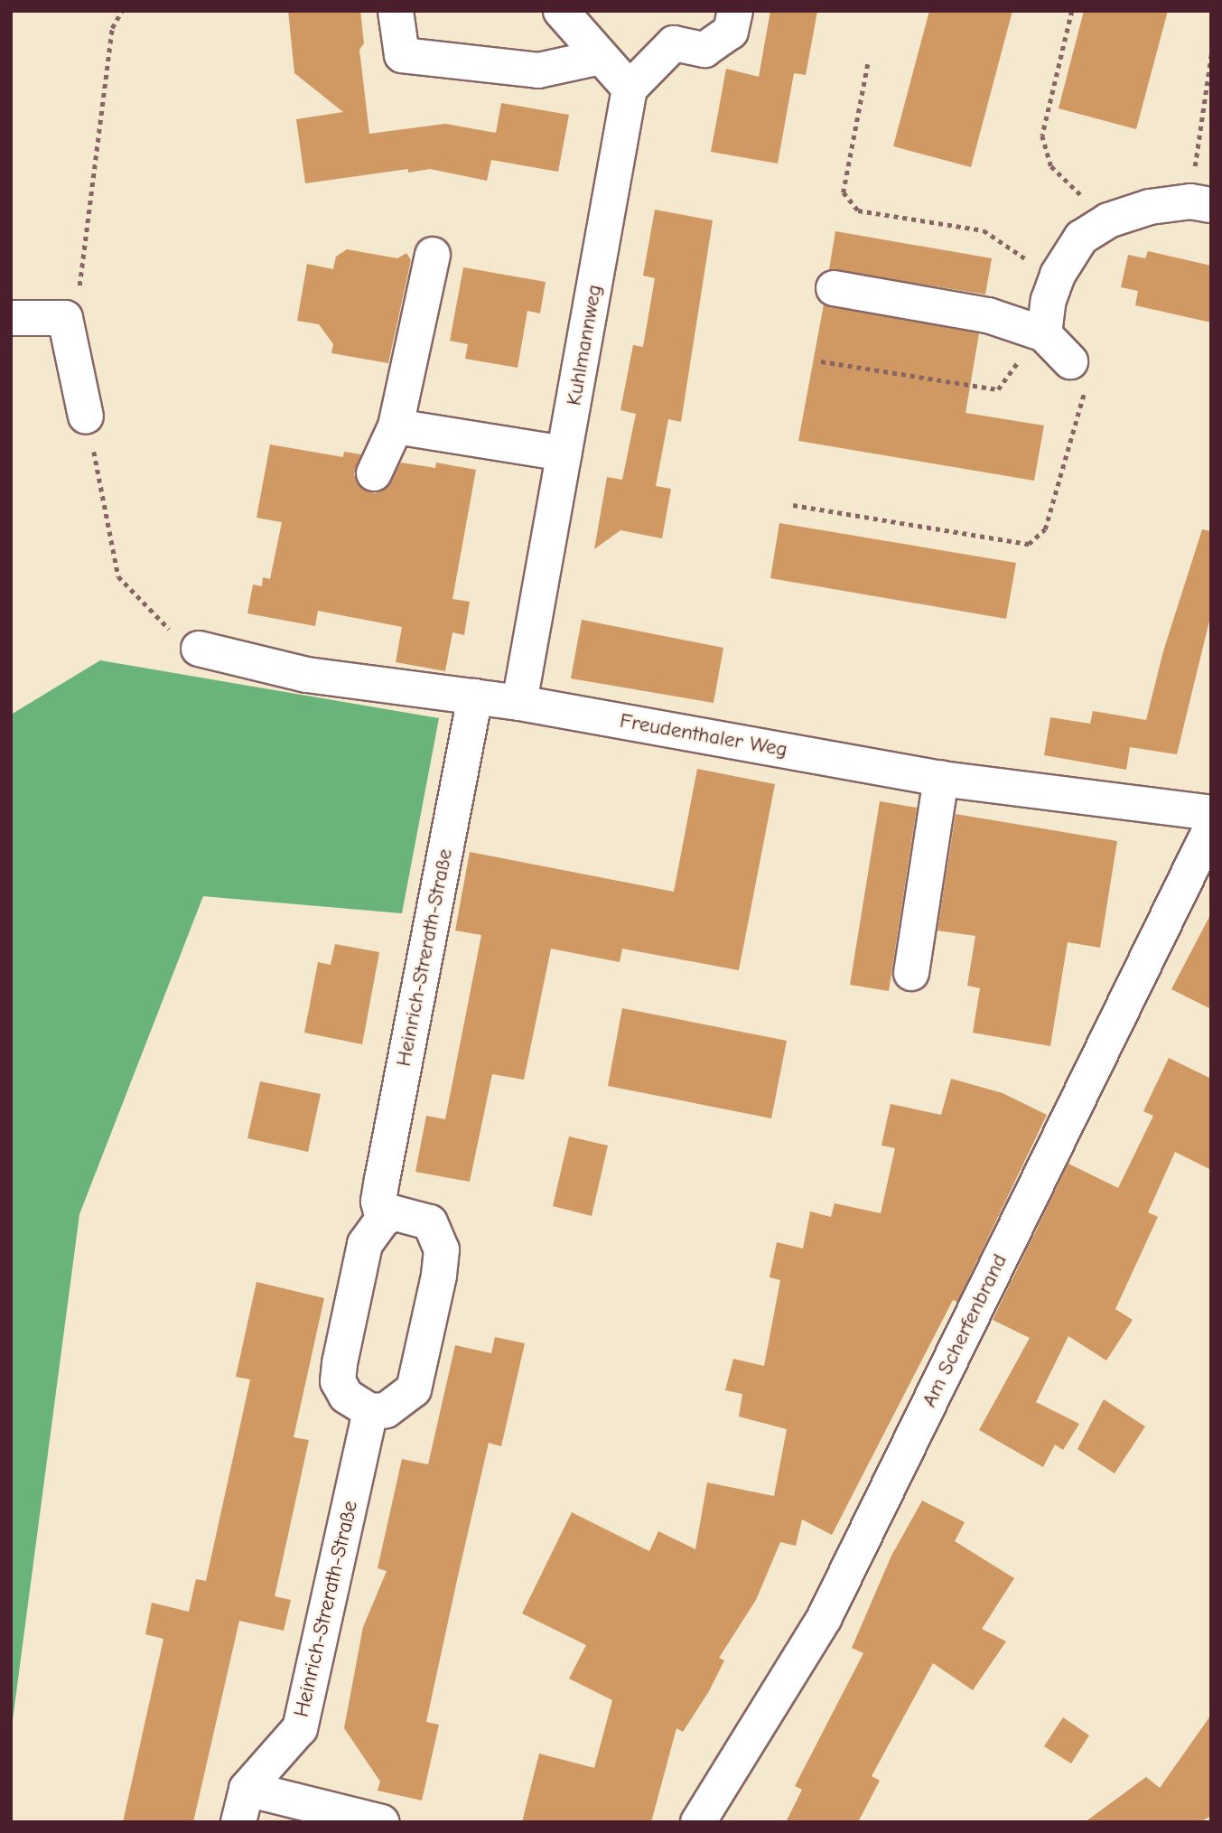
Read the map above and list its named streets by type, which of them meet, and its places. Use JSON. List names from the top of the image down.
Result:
{
  "streets": {
    "street": [
      "Kuhlmannweg",
      "Freudenthaler Weg",
      "Heinrich-Strerath-Straße",
      "Am Scherfenbrand"
    ]
  },
  "crossings": [
    ["Kuhlmannweg", "Freudenthaler Weg"],
    ["Freudenthaler Weg", "Heinrich-Strerath-Straße"]
  ]
}
